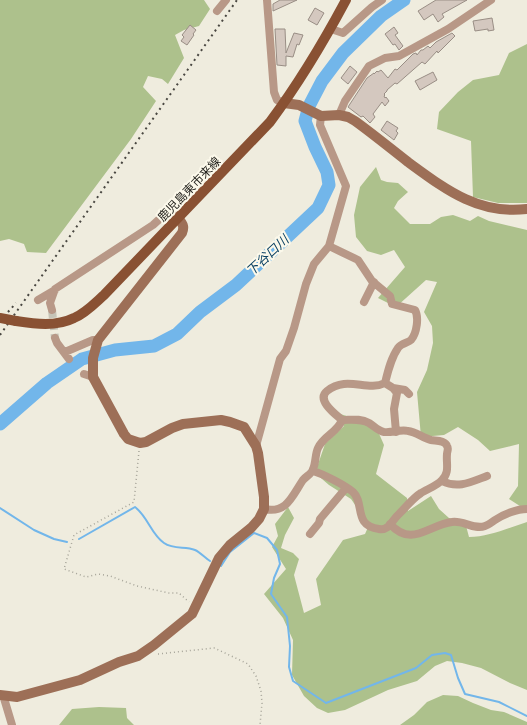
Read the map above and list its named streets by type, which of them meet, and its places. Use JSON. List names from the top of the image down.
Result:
{
  "streets": {
    "main road": ["鹿児島東市来線"]
  },
  "water": ["下谷口川"]
}
